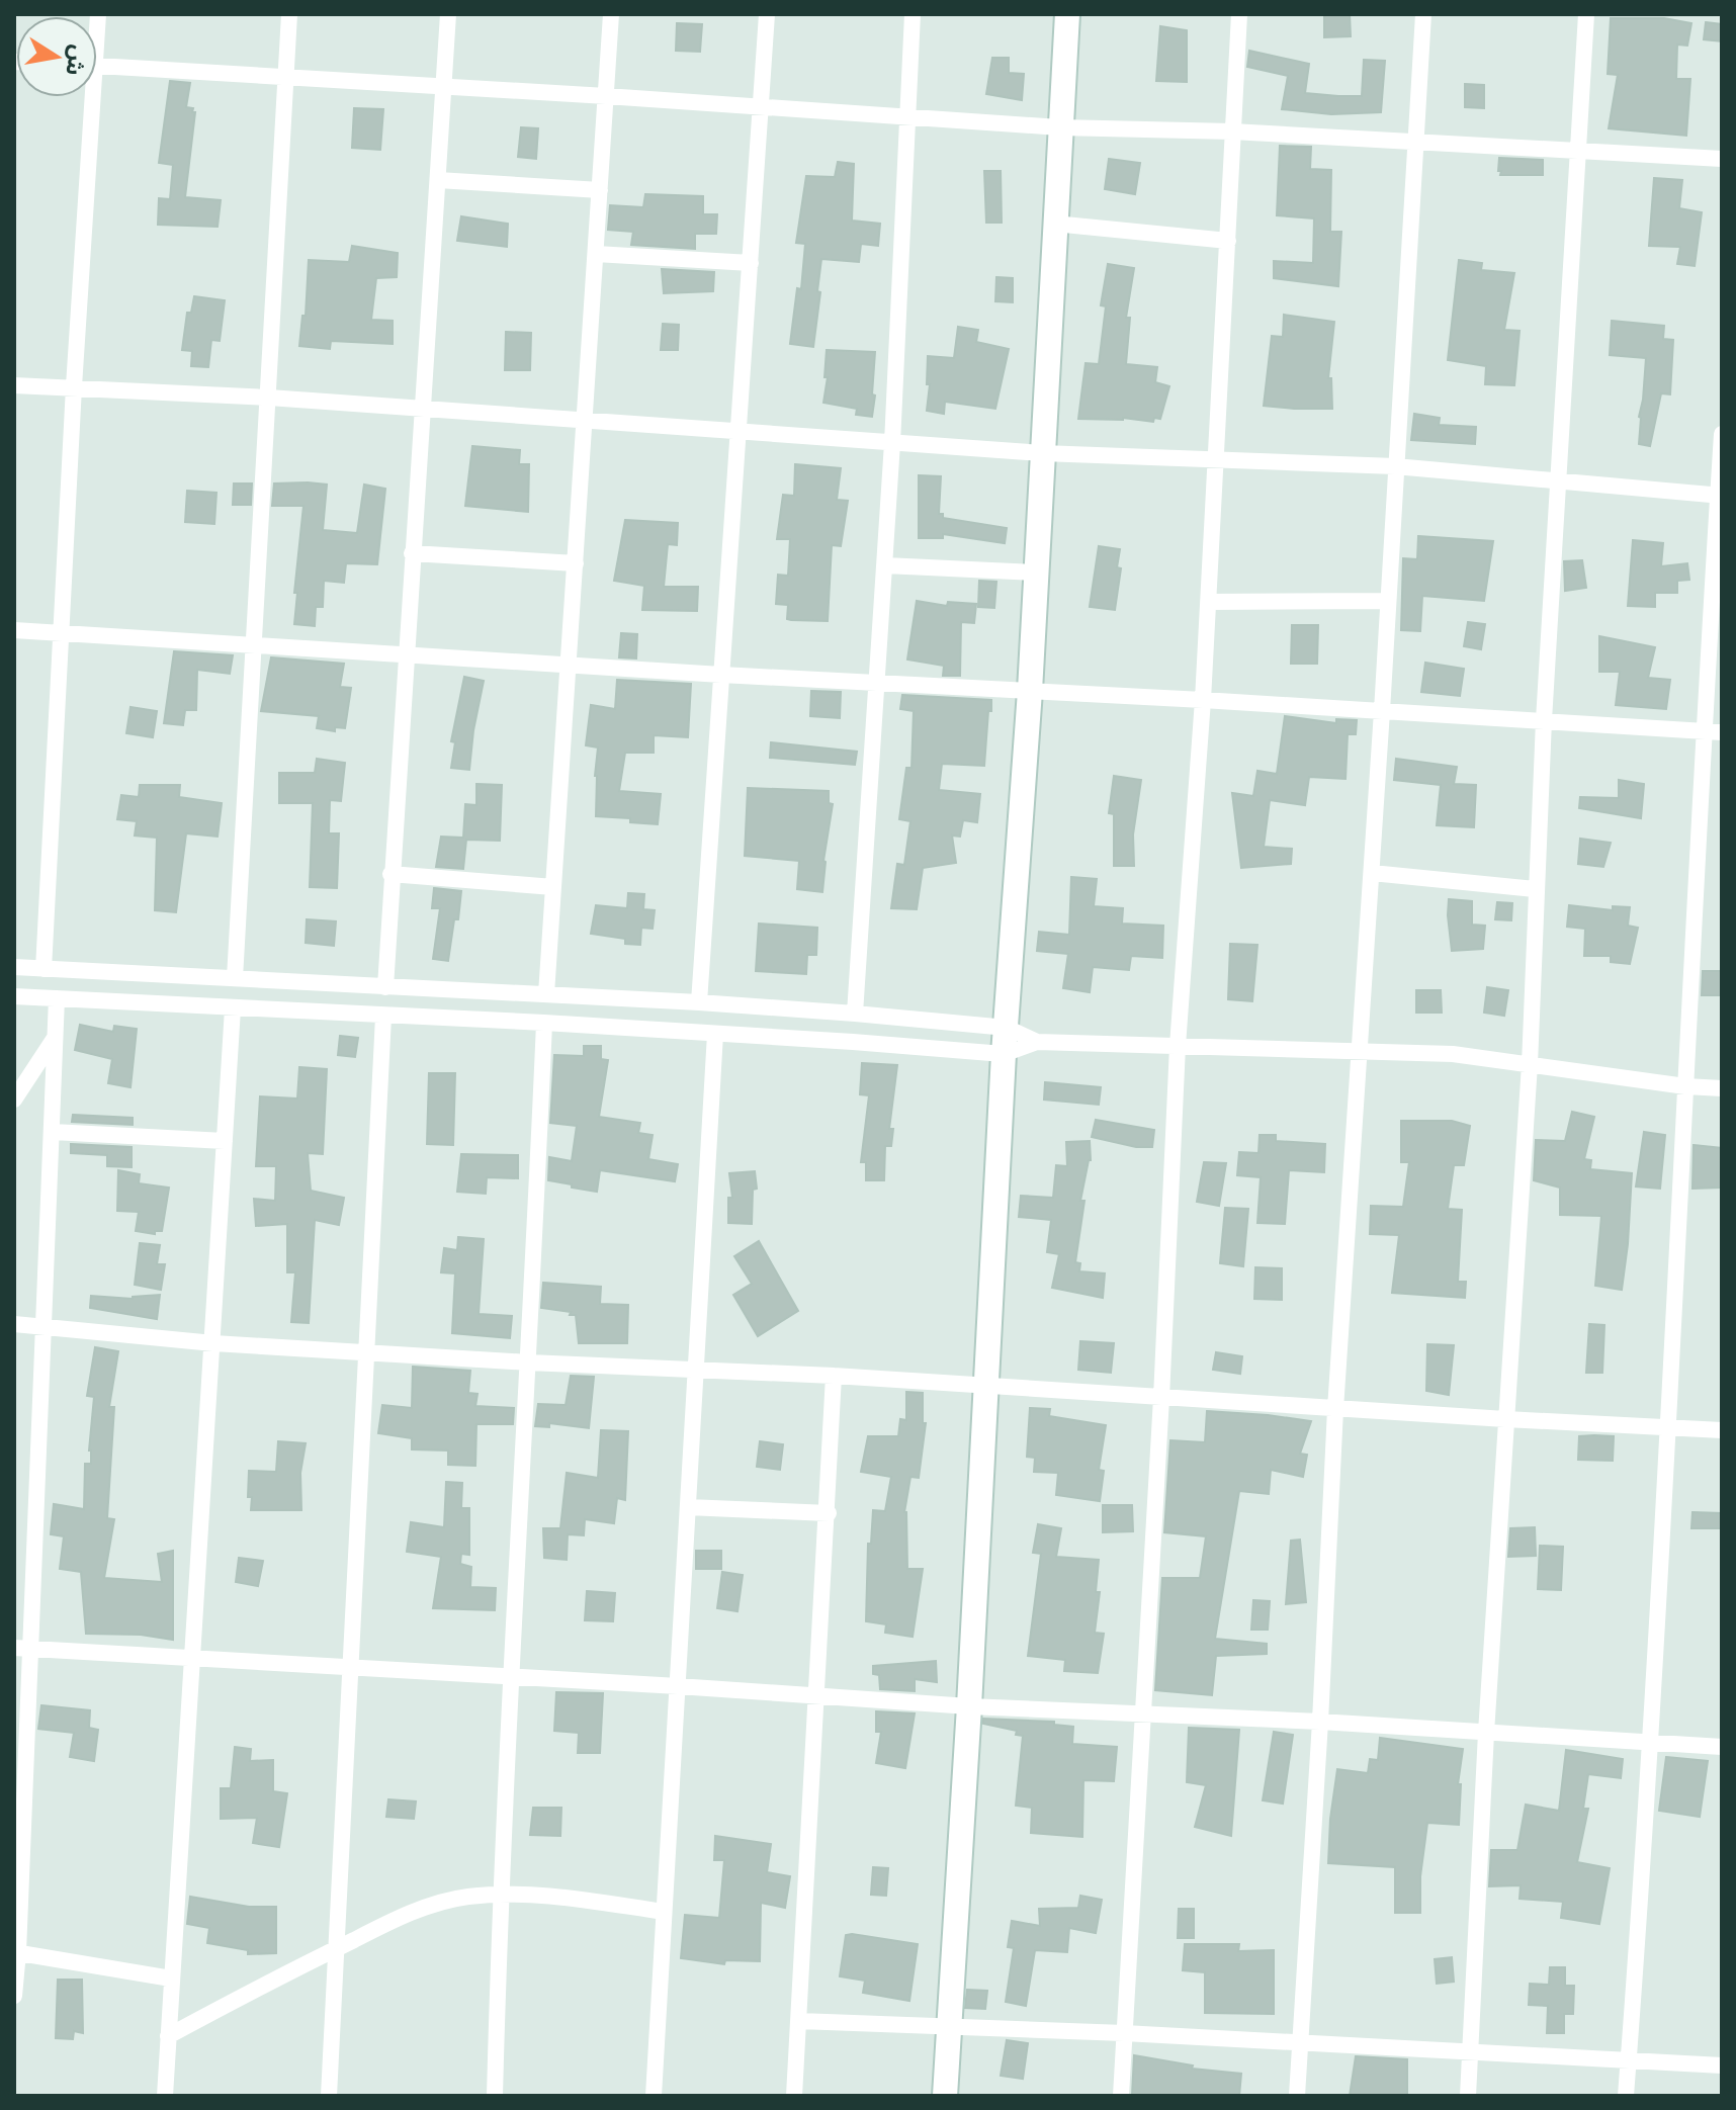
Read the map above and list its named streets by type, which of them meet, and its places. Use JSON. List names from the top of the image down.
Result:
{
  "north": "right"
}
